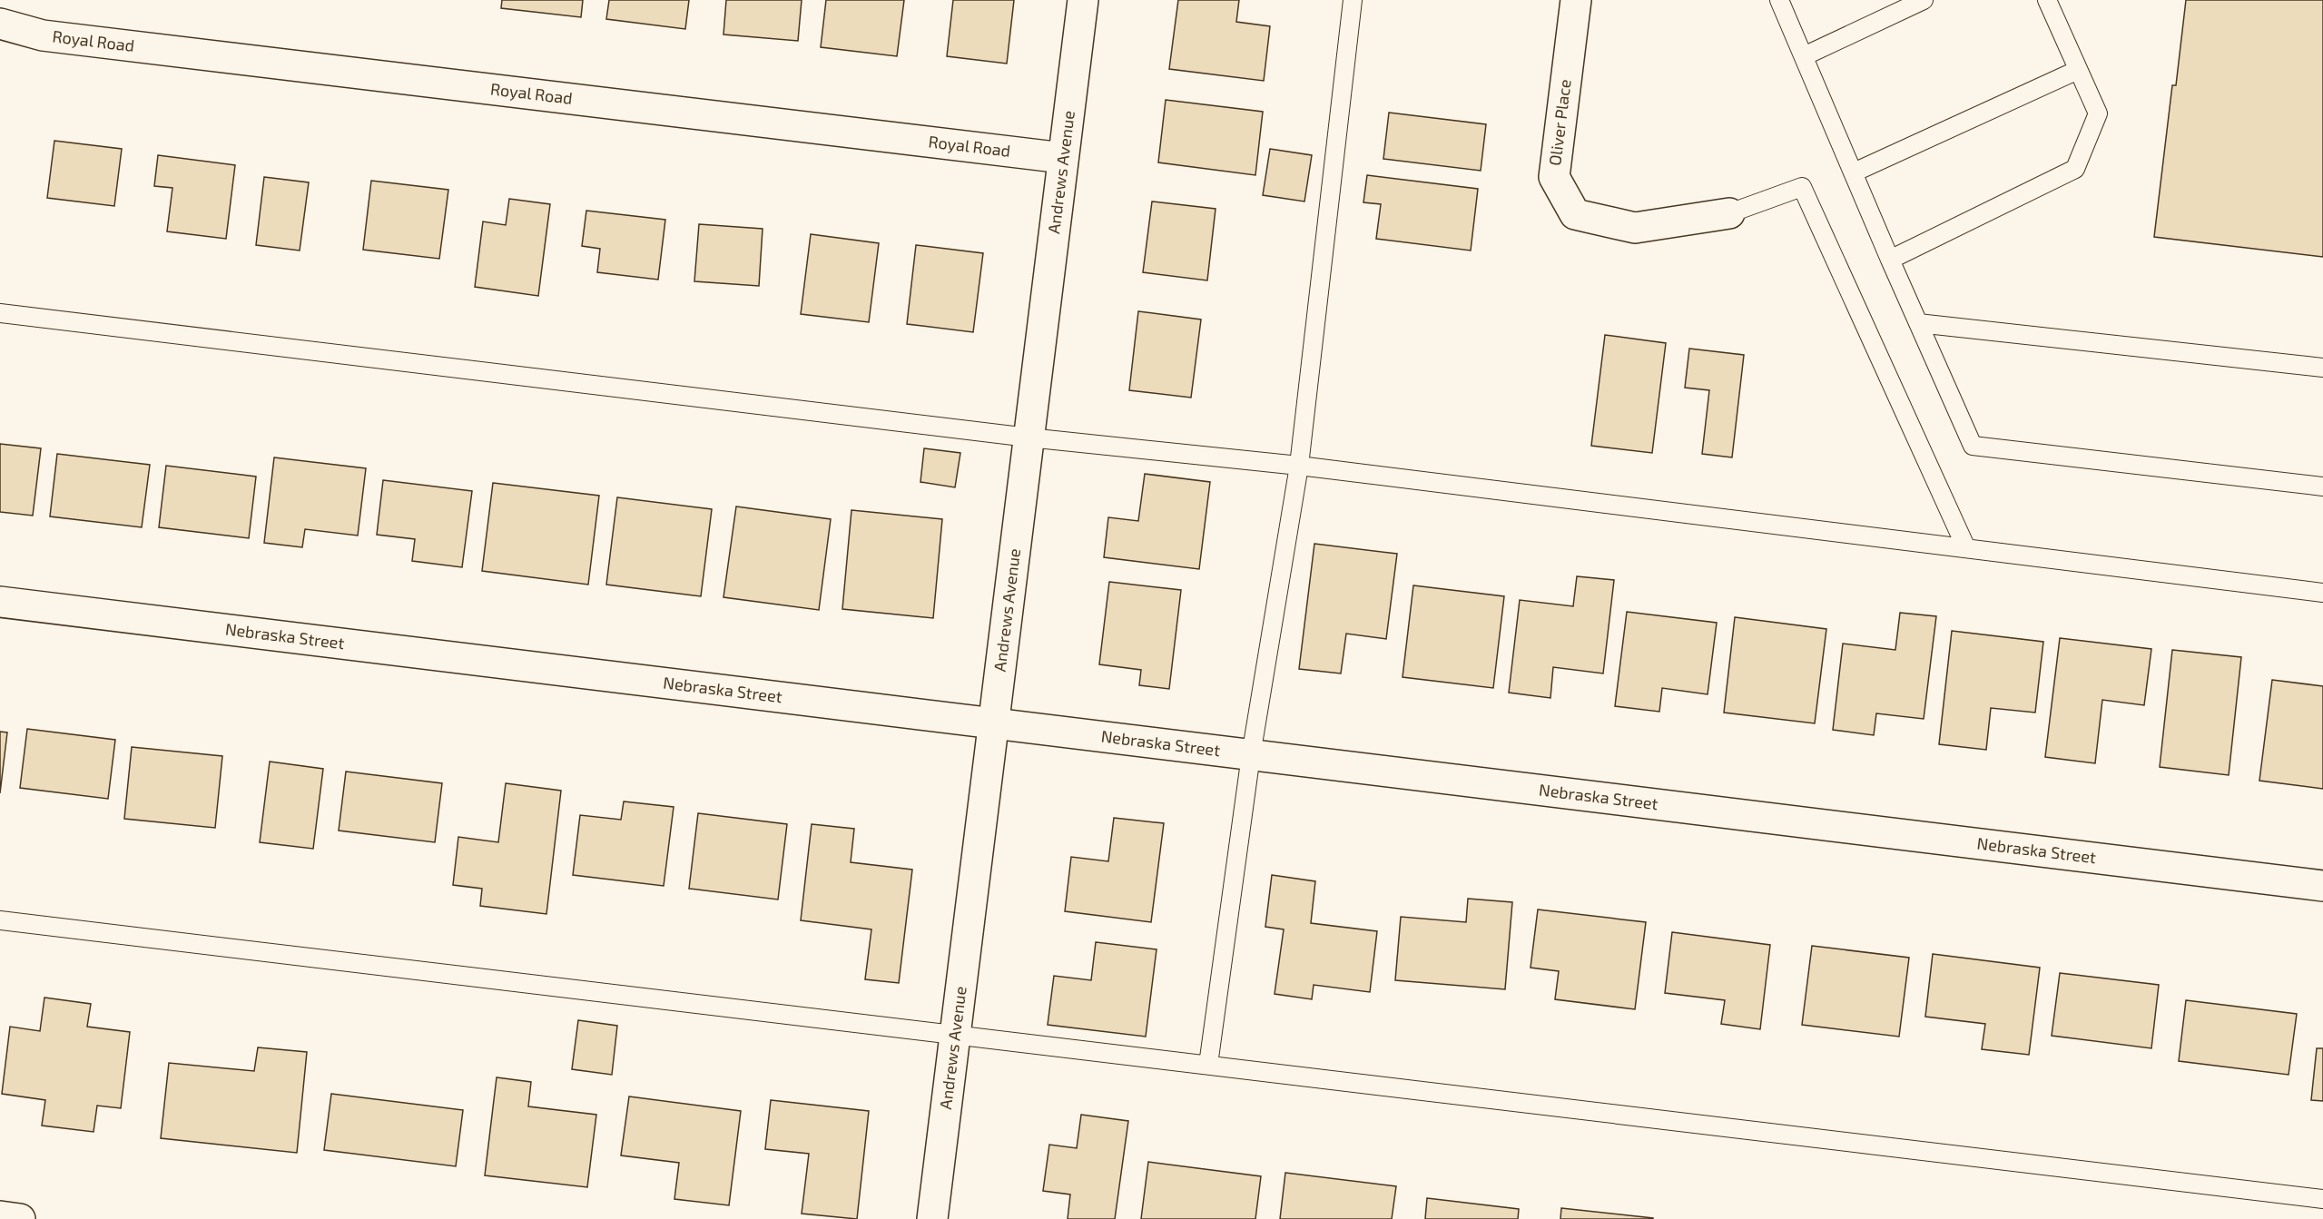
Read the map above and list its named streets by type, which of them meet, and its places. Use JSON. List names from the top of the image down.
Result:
{
  "streets": {
    "street": [
      "Royal Road",
      "Oliver Place",
      "Andrews Avenue",
      "Nebraska Street"
    ]
  },
  "crossings": [
    ["Royal Road", "Andrews Avenue"],
    ["Andrews Avenue", "Nebraska Street"]
  ]
}
